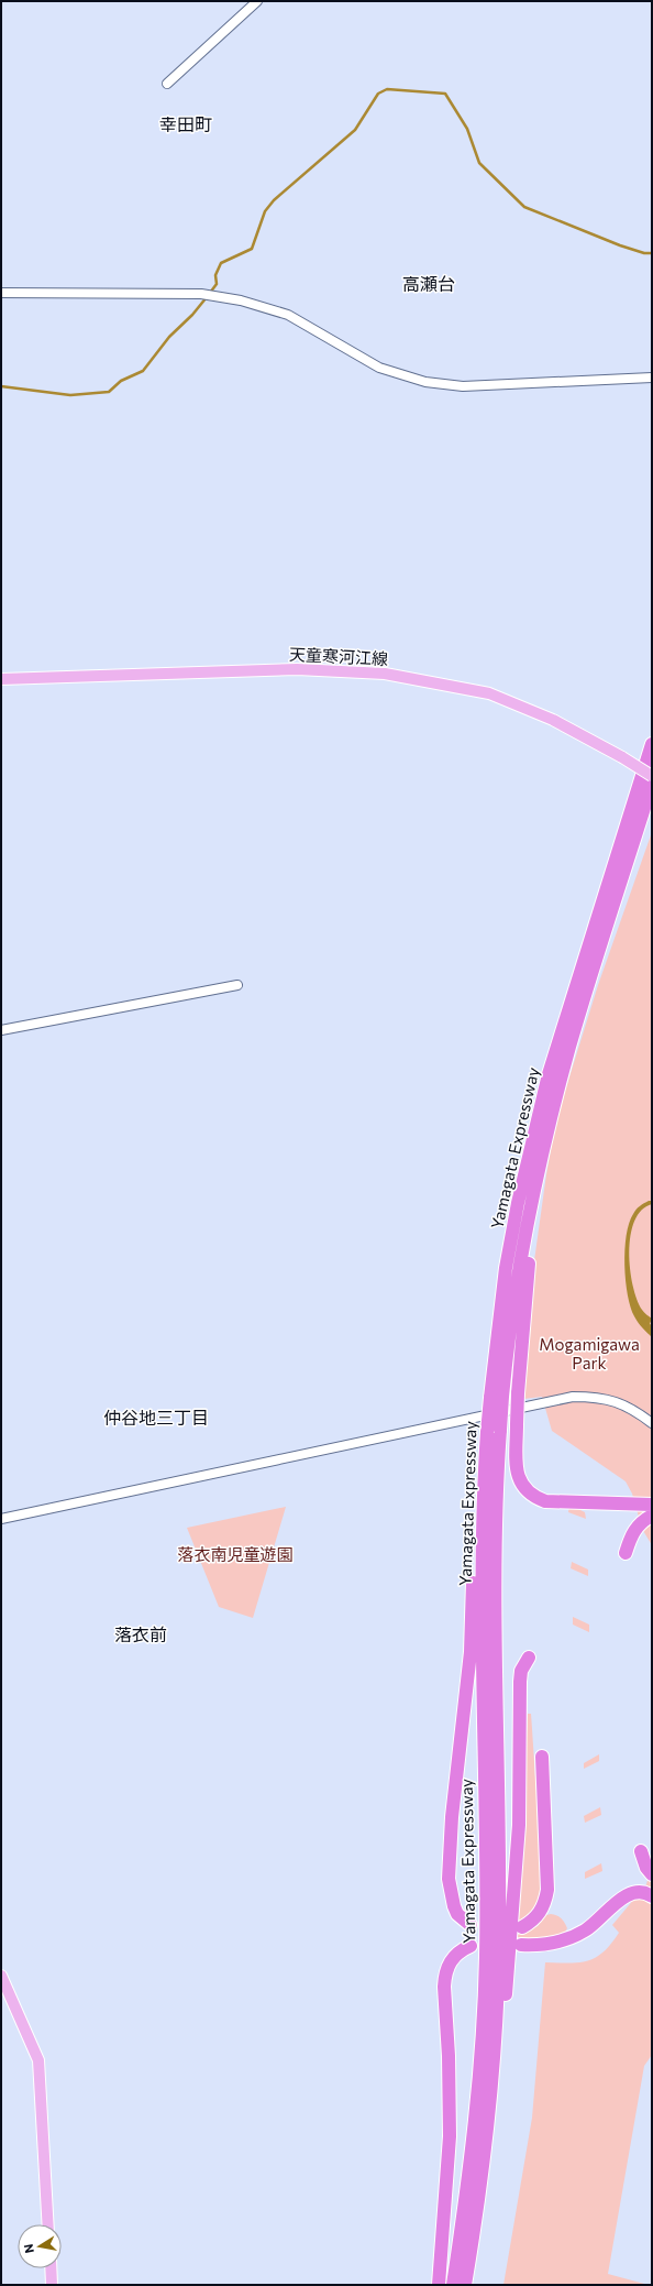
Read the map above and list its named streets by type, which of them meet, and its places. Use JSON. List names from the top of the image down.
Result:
{
  "streets": {
    "highway": ["Yamagata Expressway"],
    "main road": ["天童寒河江線"]
  },
  "districts": [
    "幸田町",
    "高瀬台",
    "仲谷地三丁目",
    "落衣前"
  ],
  "parks": ["Mogamigawa Park", "落衣南児童遊園"],
  "north": "left"
}
